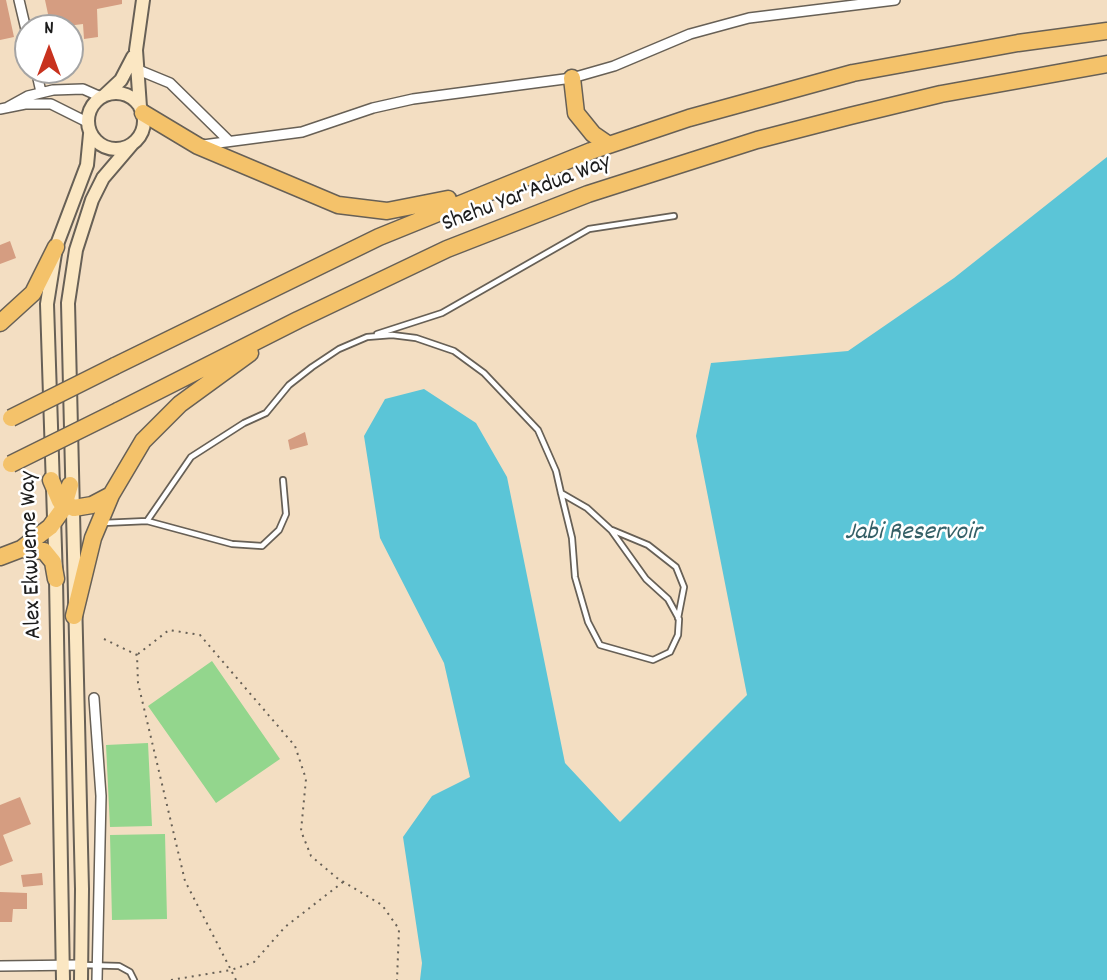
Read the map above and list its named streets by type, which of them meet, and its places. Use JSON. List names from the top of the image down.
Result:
{
  "streets": {
    "highway": ["Shehu Yar'Adua Way"],
    "street": ["Alex Ekwueme Way"]
  },
  "water": ["Jabi Reservoir"],
  "north": "top"
}
